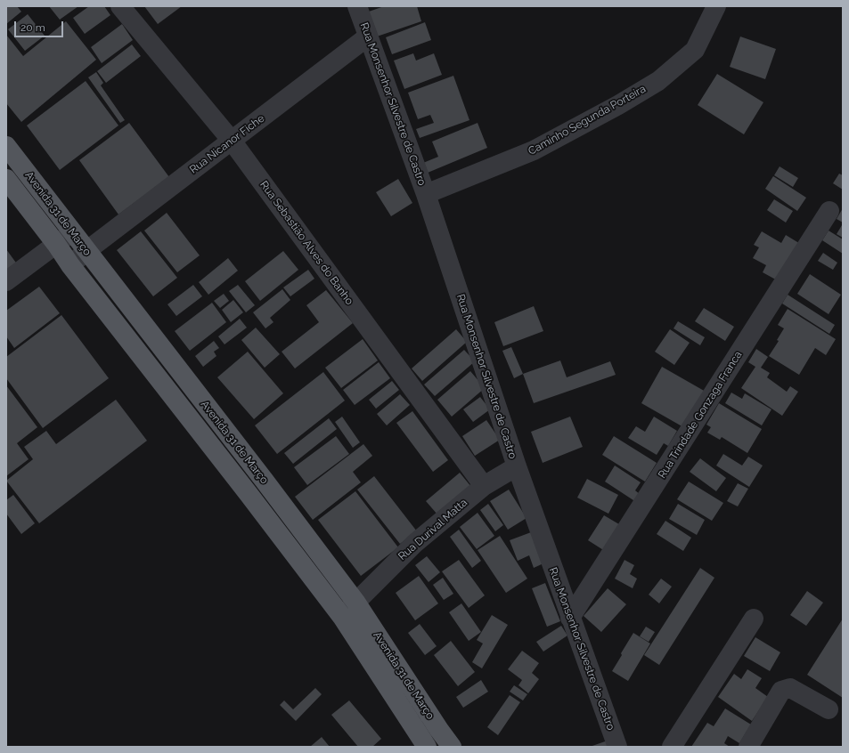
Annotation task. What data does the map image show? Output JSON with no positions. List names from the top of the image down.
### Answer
{
  "streets": {
    "main road": ["Avenida 31 de Março"],
    "street": [
      "Rua Monsenhor Silvestre de Castro",
      "Caminho Segunda Porteira",
      "Rua Nicanor Fiche",
      "Rua Sebastião Alves do Banho",
      "Rua Trindade Gonzaga Franca",
      "Rua Durival Matta"
    ]
  },
  "crossings": [
    ["Rua Monsenhor Silvestre de Castro", "Caminho Segunda Porteira"],
    ["Rua Monsenhor Silvestre de Castro", "Rua Nicanor Fiche"],
    ["Rua Monsenhor Silvestre de Castro", "Rua Trindade Gonzaga Franca"],
    ["Rua Monsenhor Silvestre de Castro", "Rua Durival Matta"],
    ["Rua Nicanor Fiche", "Avenida 31 de Março"],
    ["Rua Nicanor Fiche", "Rua Sebastião Alves do Banho"],
    ["Avenida 31 de Março", "Rua Durival Matta"],
    ["Rua Sebastião Alves do Banho", "Rua Durival Matta"]
  ],
  "scale_bar": "20 m"
}
